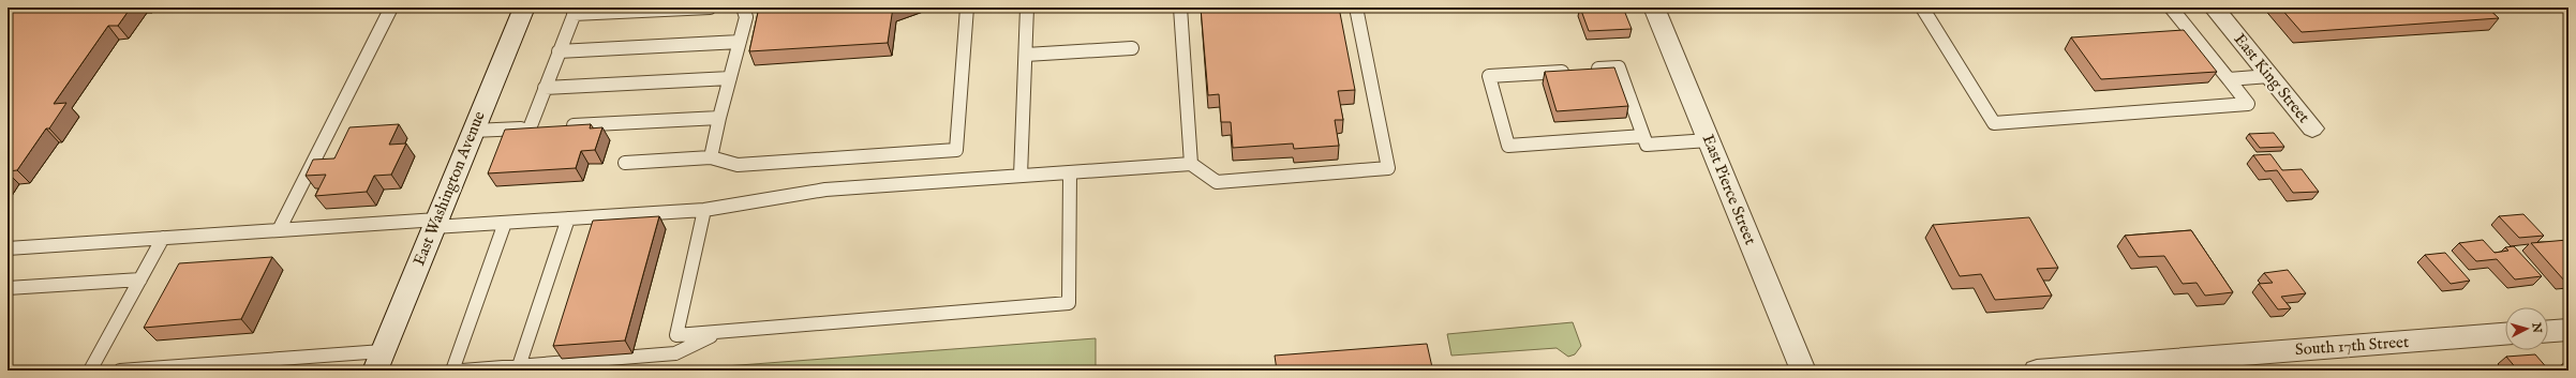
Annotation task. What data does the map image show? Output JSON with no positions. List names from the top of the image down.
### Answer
{
  "streets": {
    "street": [
      "East King Street",
      "East Washington Avenue",
      "East Pierce Street",
      "South 17th Street"
    ]
  },
  "north": "right"
}
